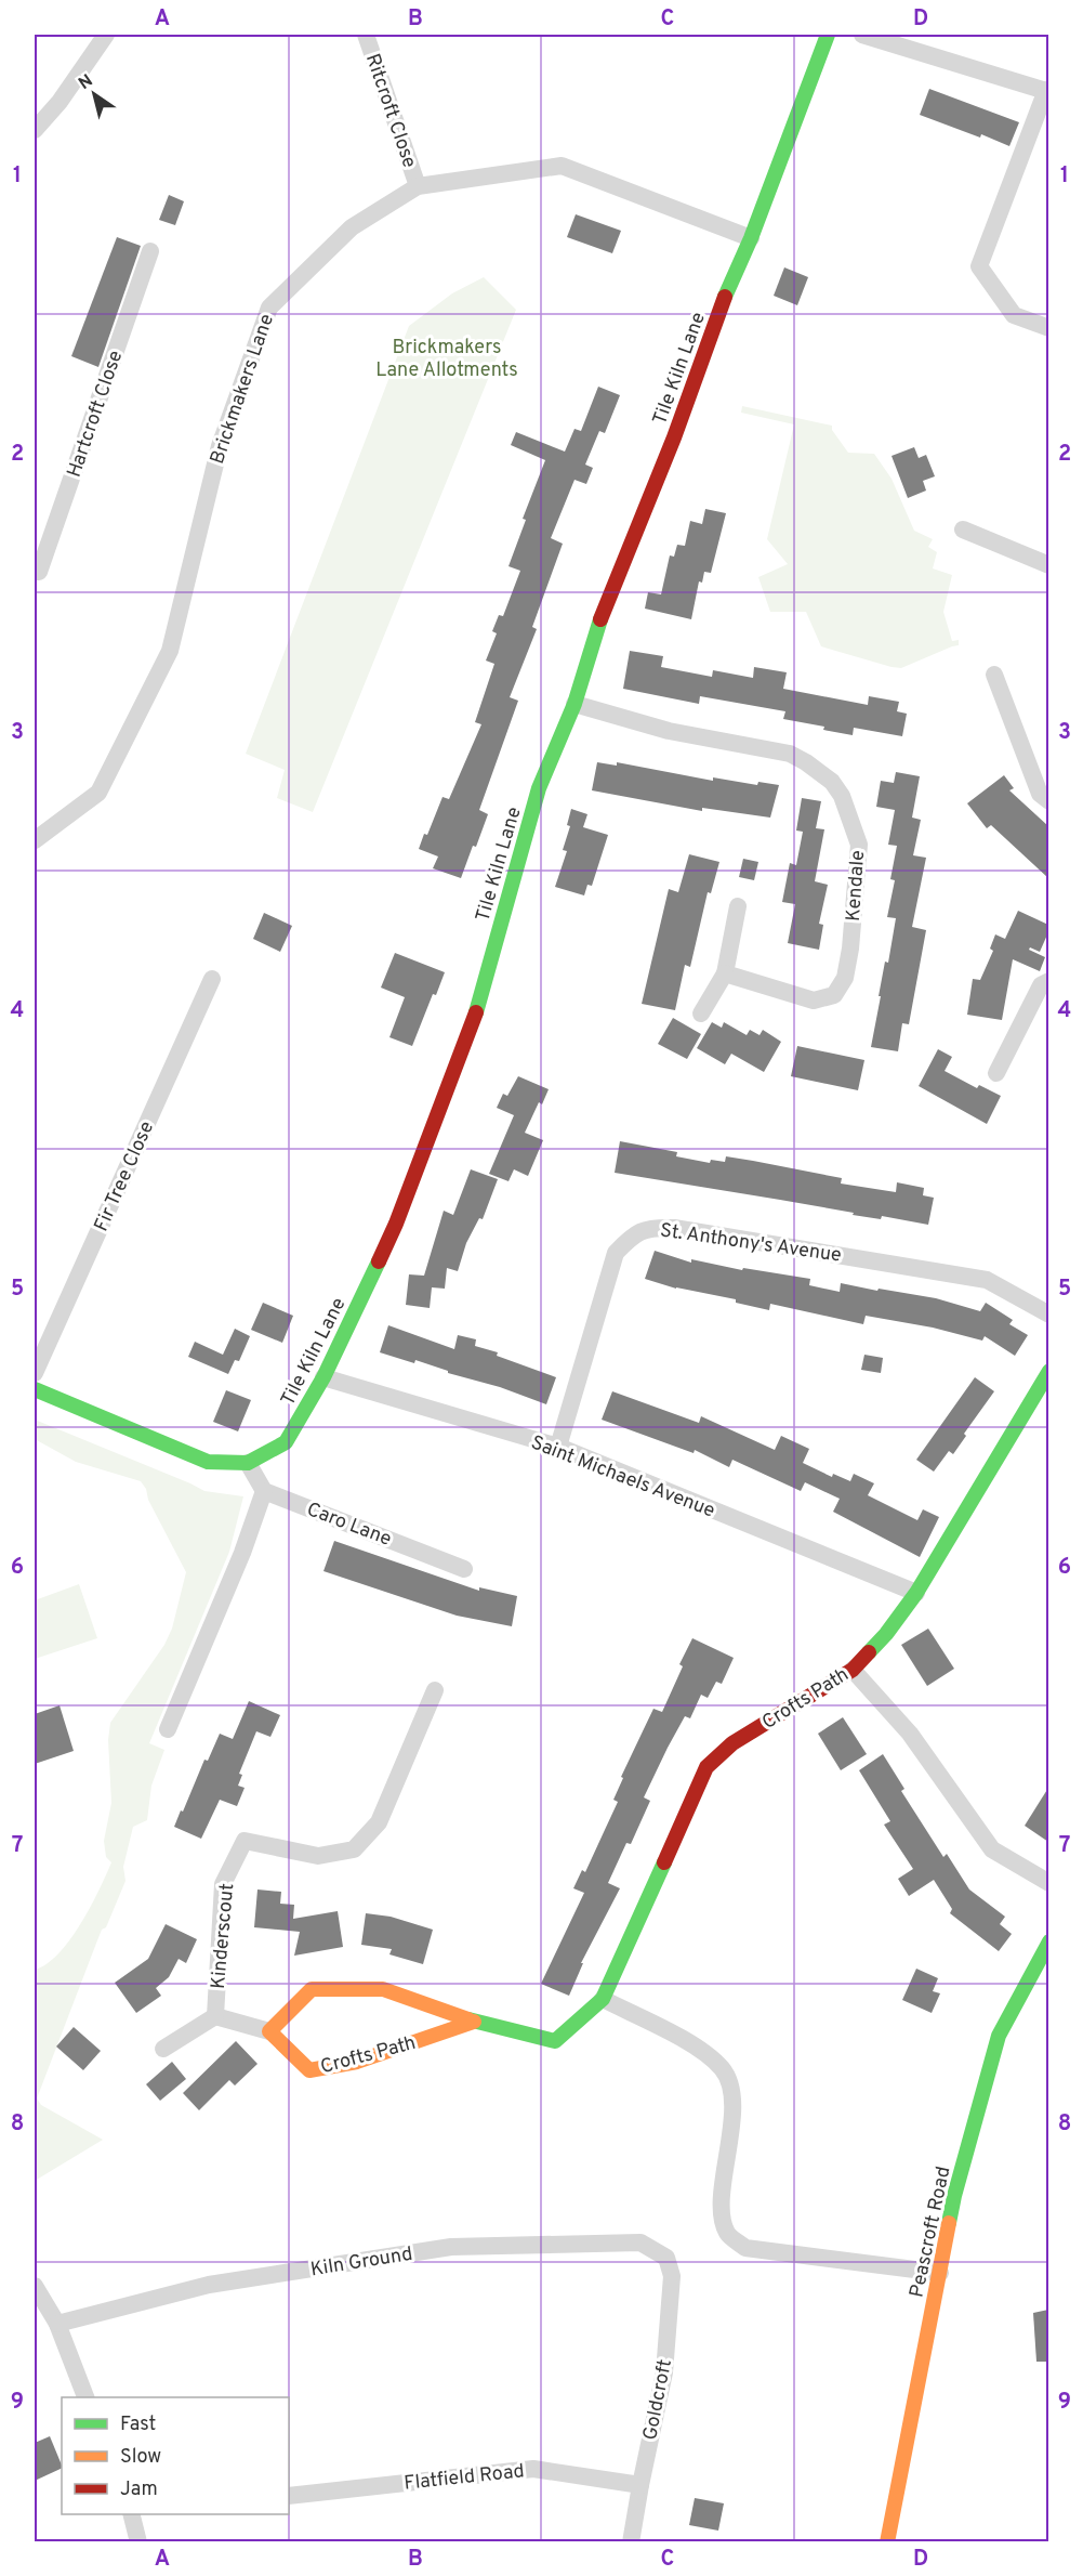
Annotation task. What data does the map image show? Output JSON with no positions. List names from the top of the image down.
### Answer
{
  "streets": {
    "street": [
      "Ritcroft Close",
      "Tile Kiln Lane",
      "Brickmakers Lane",
      "Hartcroft Close",
      "Kendale",
      "Fir Tree Close",
      "St. Anthony's Avenue",
      "Saint Michaels Avenue",
      "Caro Lane",
      "Crofts Path",
      "Kinderscout",
      "Peascroft Road",
      "Kiln Ground",
      "Goldcroft",
      "Flatfield Road"
    ]
  },
  "crossings": [
    ["Ritcroft Close", "Brickmakers Lane"],
    ["Tile Kiln Lane", "Brickmakers Lane"],
    ["Tile Kiln Lane", "Kendale"],
    ["Tile Kiln Lane", "Saint Michaels Avenue"],
    ["St. Anthony's Avenue", "Saint Michaels Avenue"],
    ["Saint Michaels Avenue", "Crofts Path"],
    ["Crofts Path", "Kinderscout"],
    ["Kiln Ground", "Goldcroft"],
    ["Goldcroft", "Flatfield Road"]
  ],
  "parks": ["Brickmakers Lane Allotments"],
  "legend": ["Fast", "Slow", "Jam"],
  "north": "top left",
  "grid": {
    "columns": [
      "A",
      "B",
      "C",
      "D"
    ],
    "rows": [
      "1",
      "2",
      "3",
      "4",
      "5",
      "6",
      "7",
      "8",
      "9"
    ]
  }
}
